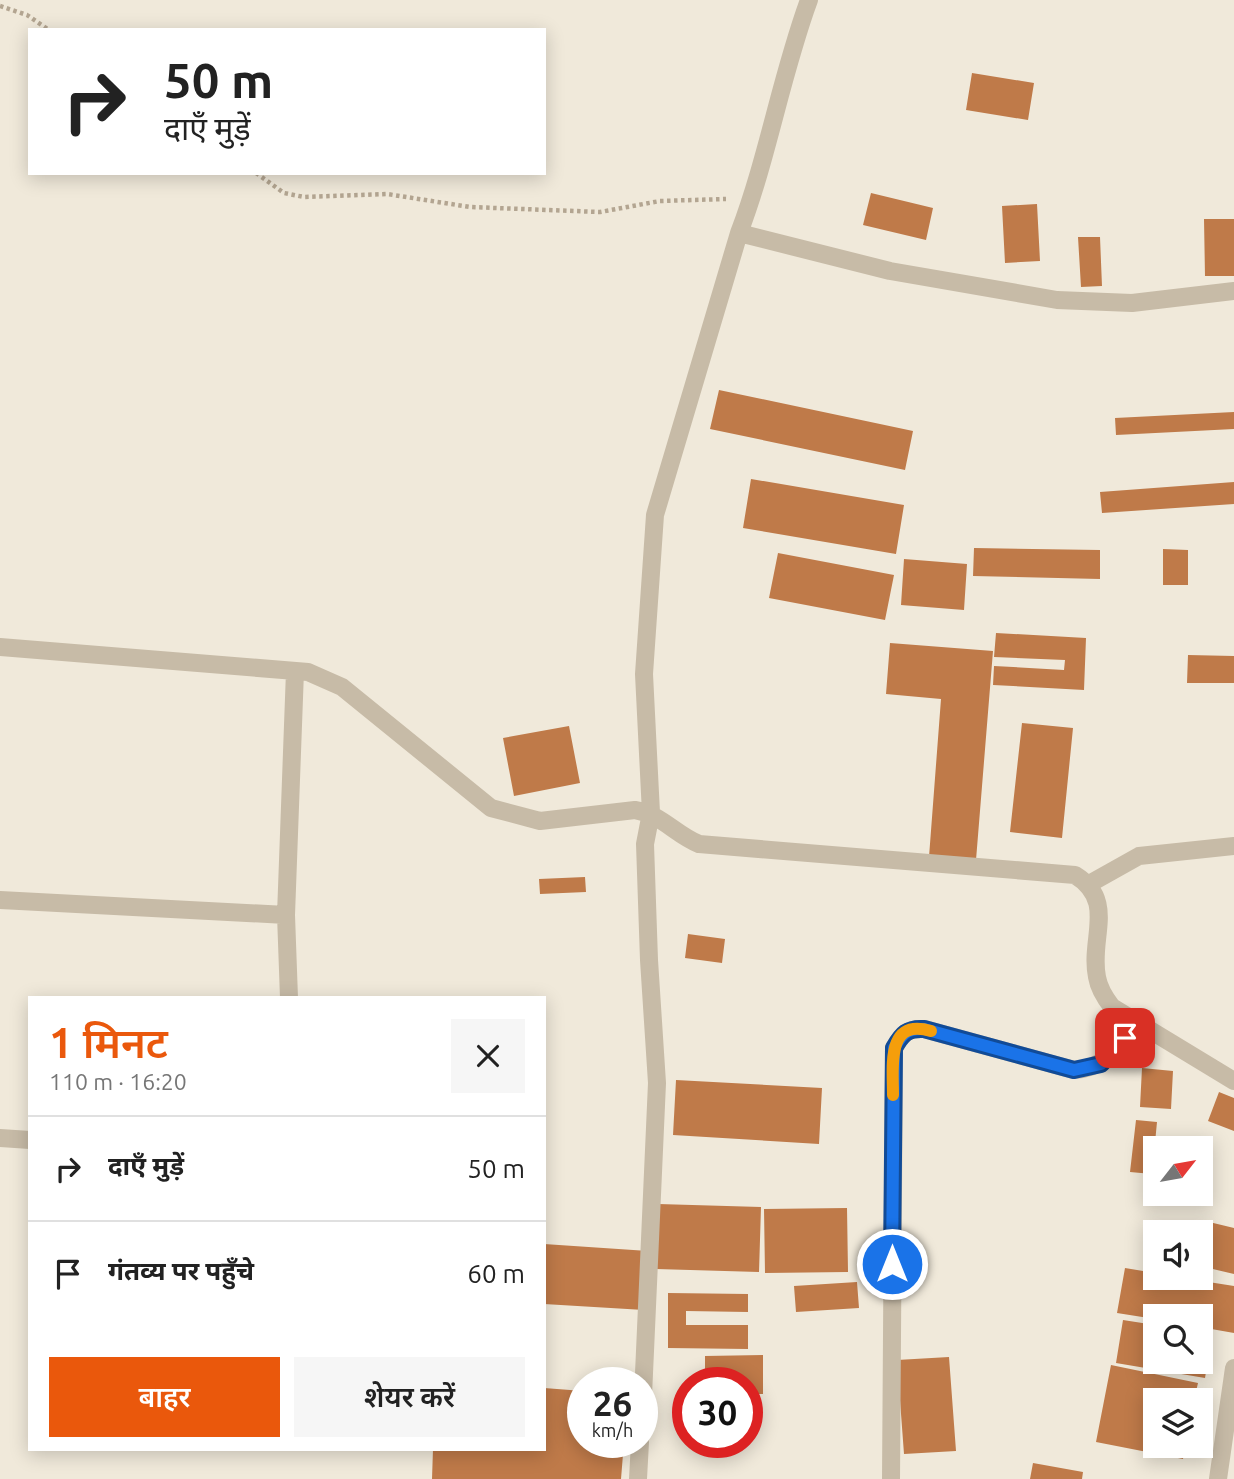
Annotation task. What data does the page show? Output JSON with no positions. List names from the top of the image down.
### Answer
{
  "north": "top right",
  "page": {
    "turn": ["50 m", "दाएँ मुड़ें"],
    "heading": ["1 मिनट", "110 m · 16:20"],
    "list": [
      {
        "name": "दाएँ मुड़ें",
        "value": "50 m"
      },
      {
        "name": "गंतव्य पर पहुँचे",
        "value": "60 m"
      }
    ],
    "buttons": ["बाहर", "शेयर करें"],
    "speed": "26 km/h",
    "limit": "30"
  }
}
